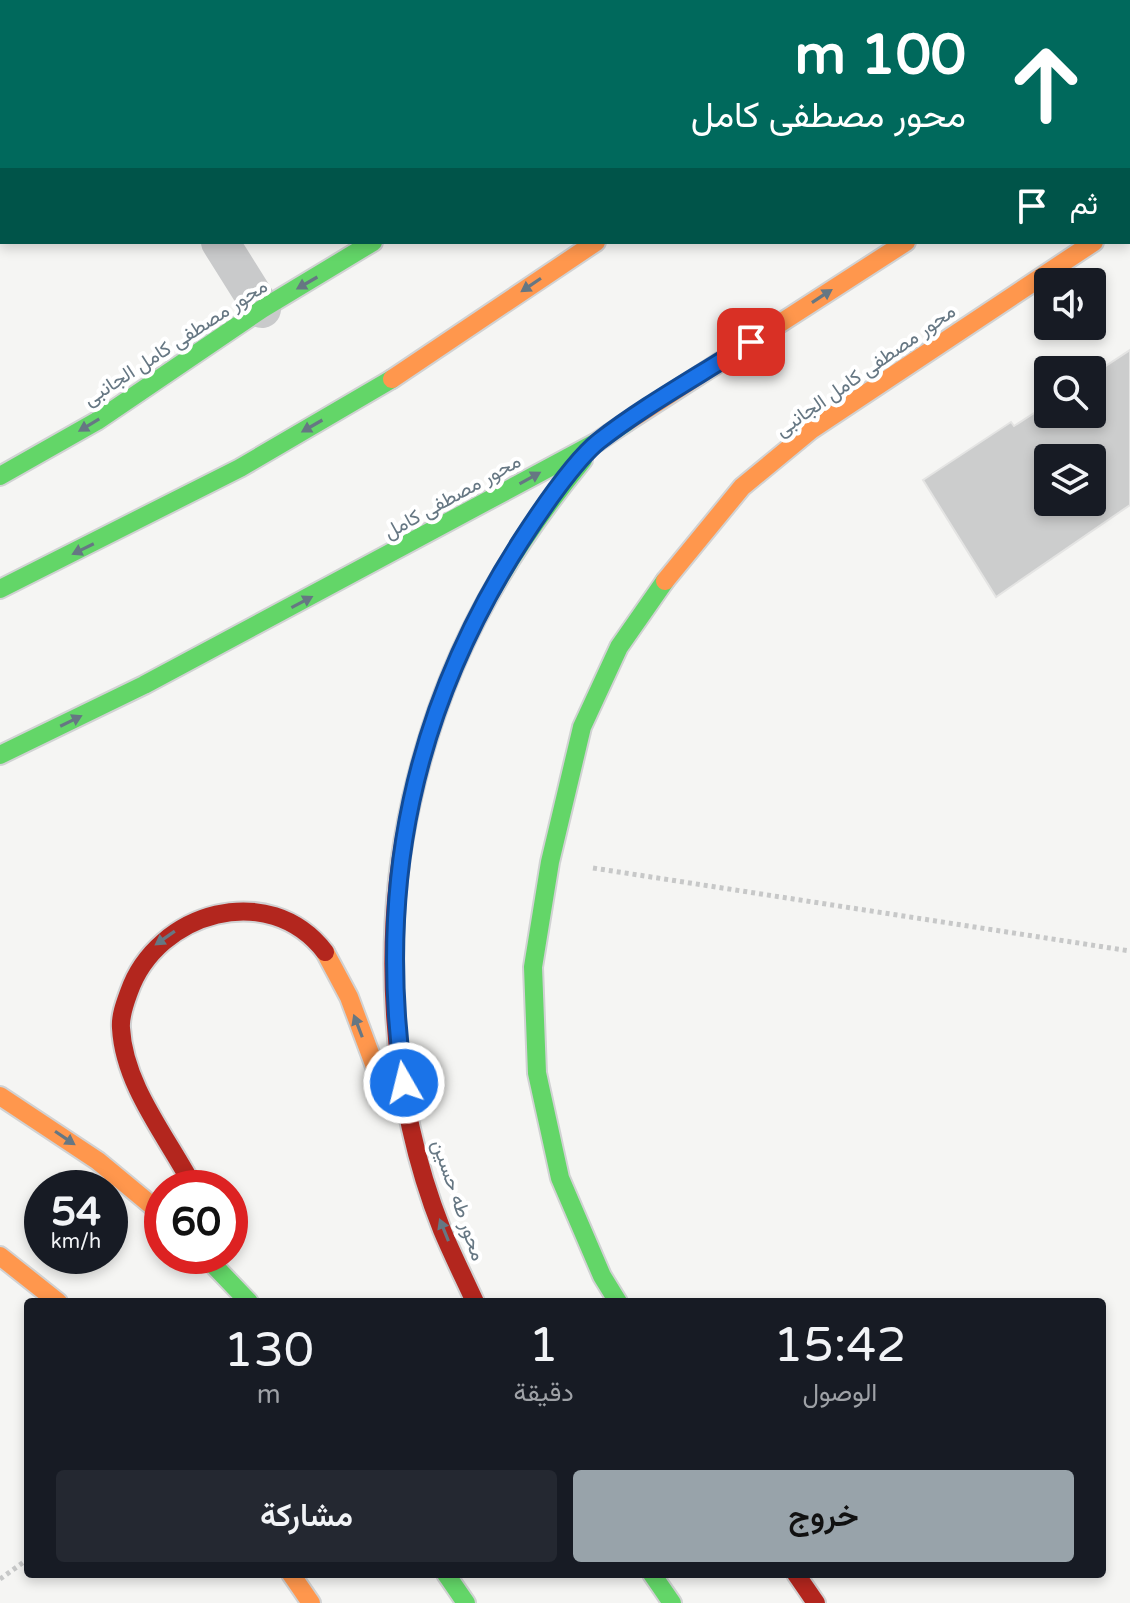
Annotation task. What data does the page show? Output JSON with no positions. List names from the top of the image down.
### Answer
{
  "streets": {
    "main road": ["محور مصطفى كامل الجانبى", "محور مصطفى كامل", "محور طه حسين"]
  },
  "crossings": [
    ["محور مصطفى كامل", "محور طه حسين"]
  ],
  "page": {
    "turn": ["100 m", "محور مصطفى كامل"],
    "then": "ثم",
    "speed": "54 km/h",
    "limit": "60",
    "eta": [
      "15:42",
      "الوصول",
      "1",
      "دقيقة",
      "130",
      "m"
    ],
    "buttons": ["خروج", "مشاركة"]
  }
}
